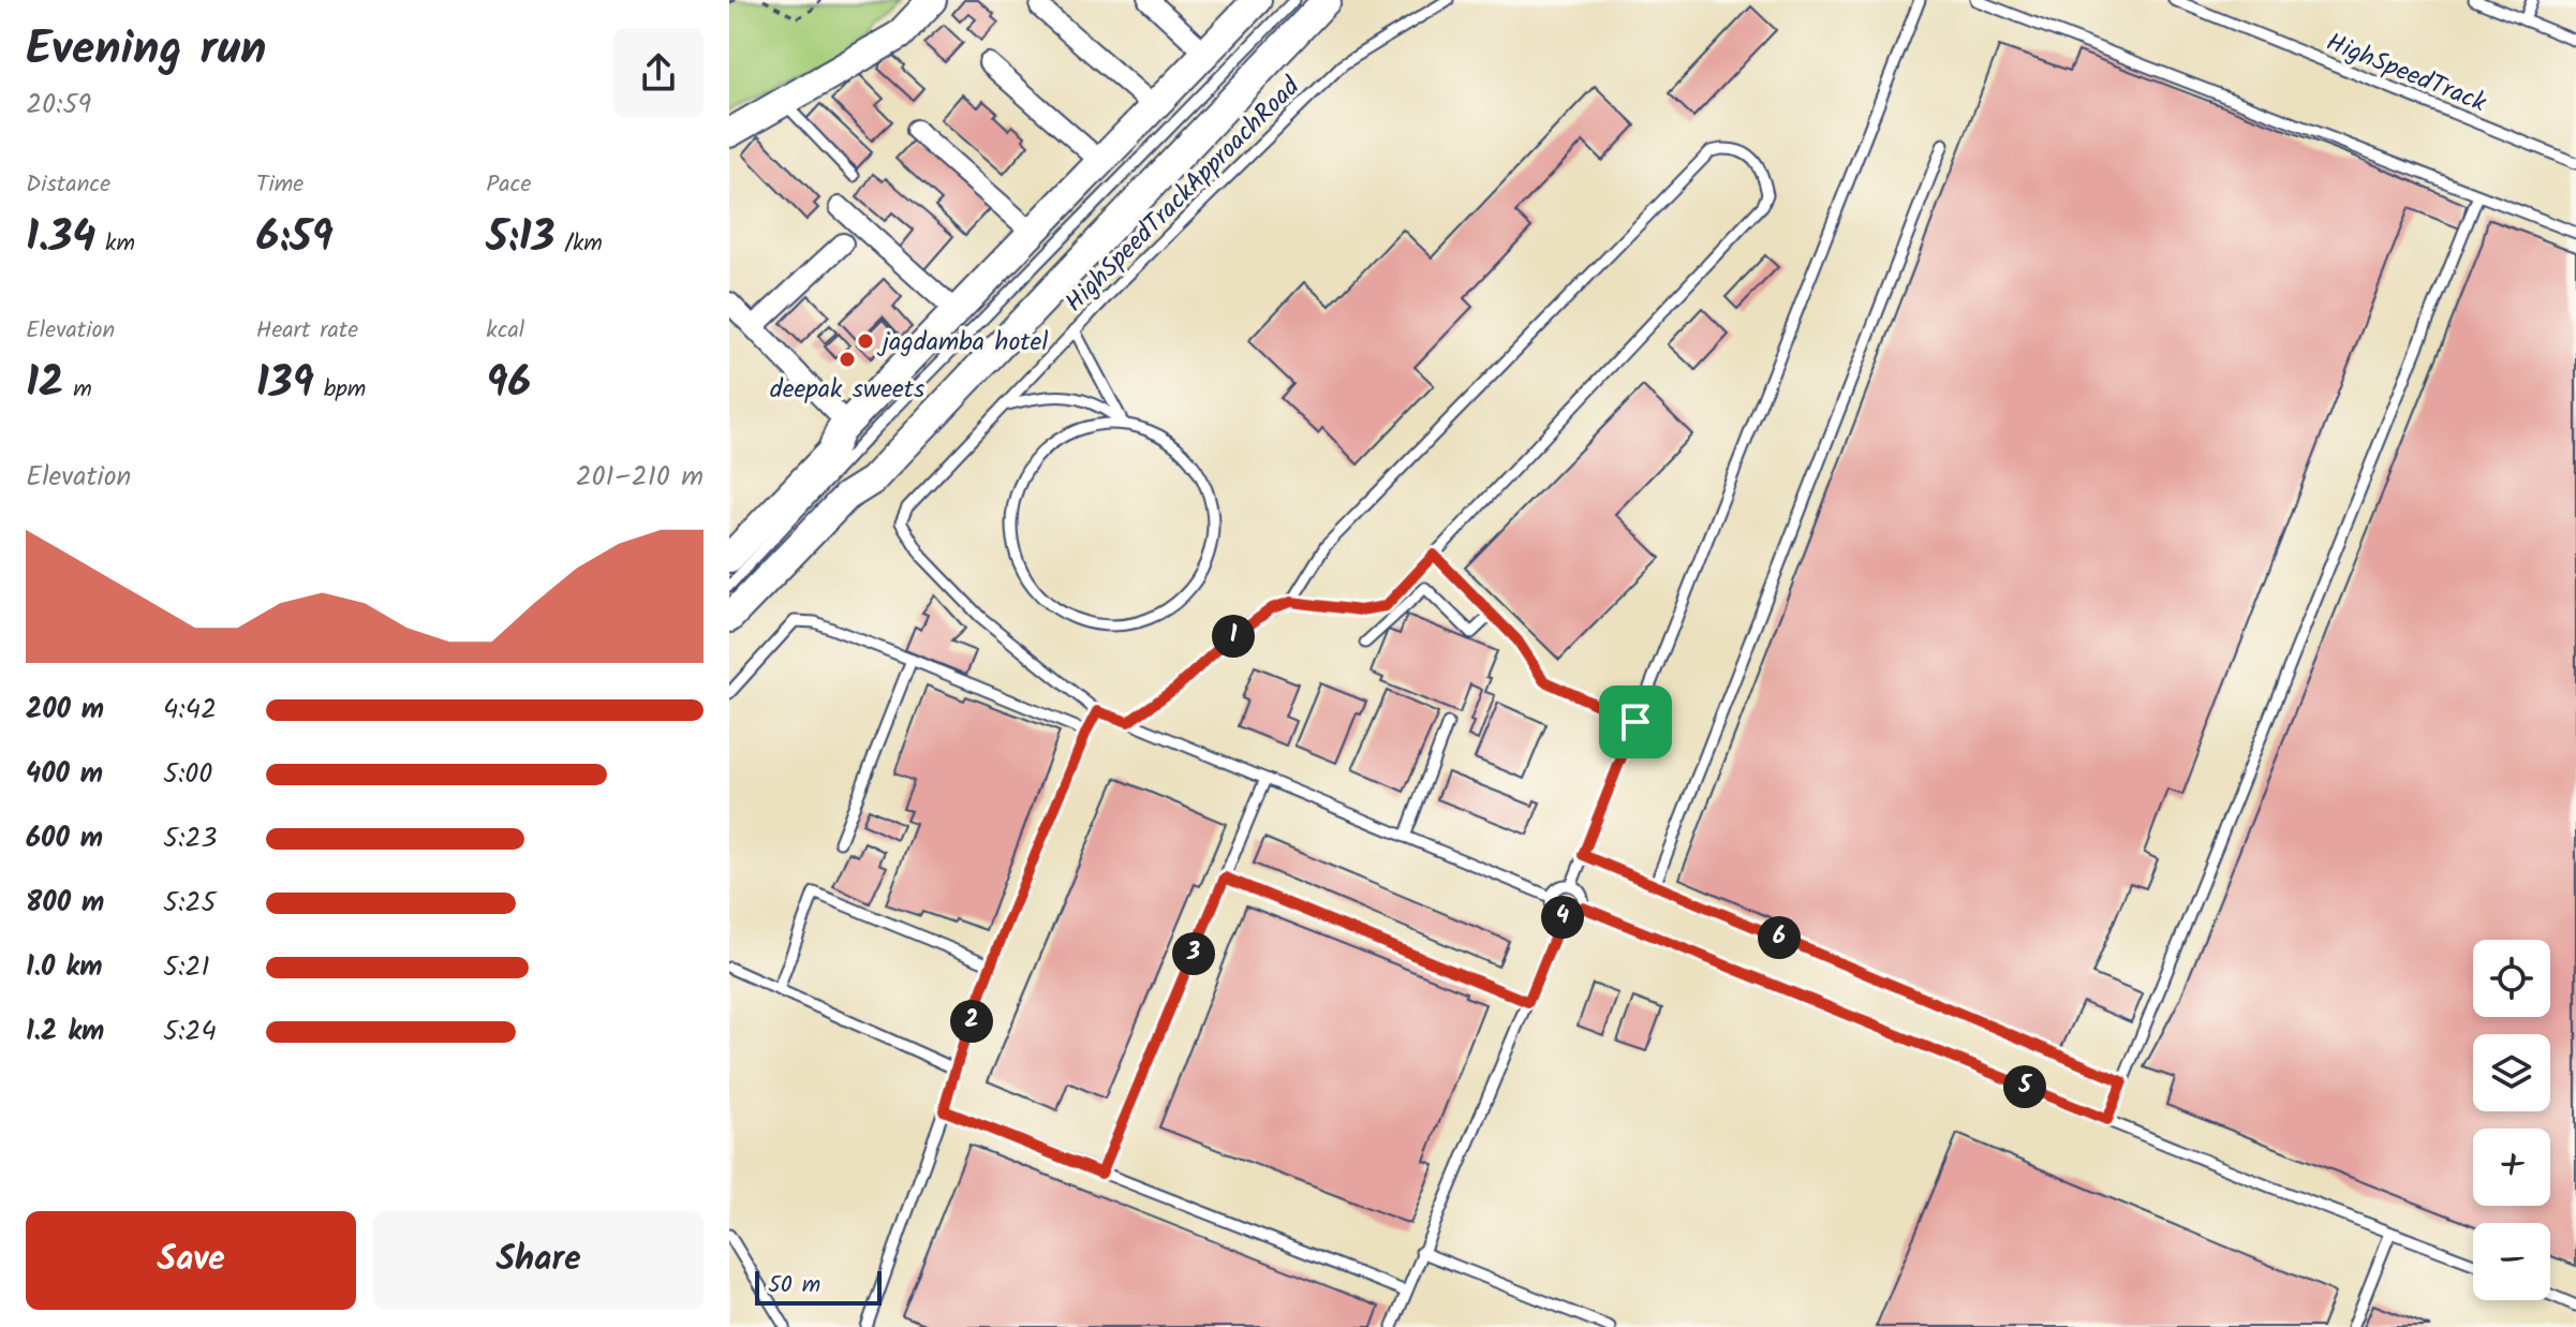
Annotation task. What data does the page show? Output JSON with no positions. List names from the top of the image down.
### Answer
{
  "streets": {
    "lane": ["HighSpeedTrack", "HighSpeedTrackApproachRoad"]
  },
  "places": ["jagdamba hotel", "deepak sweets"],
  "scale_bar": "50 m",
  "page": {
    "heading": ["Evening run", "20:59"],
    "stats": [
      ["Distance", "1.34 km"],
      ["Time", "6:59"],
      ["Pace", "5:13 /km"],
      ["Elevation", "12 m"],
      ["Heart rate", "139 bpm"],
      ["kcal", "96"]
    ],
    "chart": ["Elevation", "201–210 m"],
    "pins": [
      "1",
      "4",
      "6",
      "3",
      "2",
      "5"
    ],
    "list": [
      {
        "name": "200 m",
        "note": "4:42"
      },
      {
        "name": "400 m",
        "note": "5:00"
      },
      {
        "name": "600 m",
        "note": "5:23"
      },
      {
        "name": "800 m",
        "note": "5:25"
      },
      {
        "name": "1.0 km",
        "note": "5:21"
      },
      {
        "name": "1.2 km",
        "note": "5:24"
      }
    ],
    "map_buttons": ["+", "−"],
    "buttons": ["Save", "Share"],
    "scale": "50 m"
  }
}
